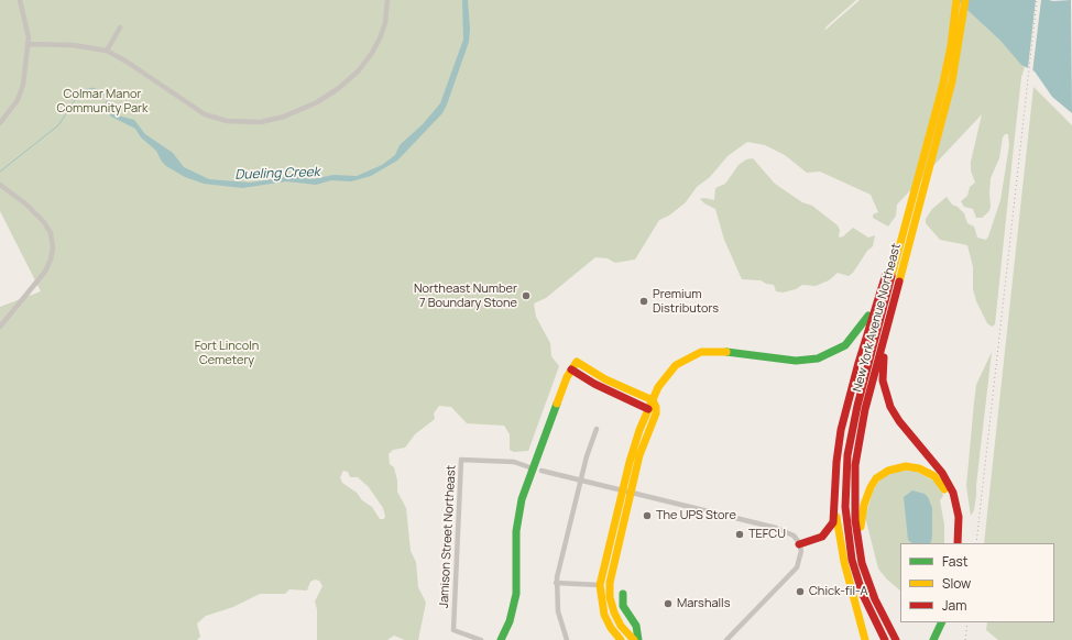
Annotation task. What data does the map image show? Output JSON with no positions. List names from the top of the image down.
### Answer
{
  "streets": {
    "main road": ["New York Avenue Northeast"],
    "street": ["Jamison Street Northeast"]
  },
  "water": ["Dueling Creek"],
  "parks": ["Colmar Manor Community Park", "Fort Lincoln Cemetery"],
  "places": [
    "Northeast Number 7 Boundary Stone",
    "Premium Distributors",
    "The UPS Store",
    "TEFCU",
    "Chick-fil-A",
    "Marshalls"
  ],
  "legend": ["Fast", "Slow", "Jam"]
}
